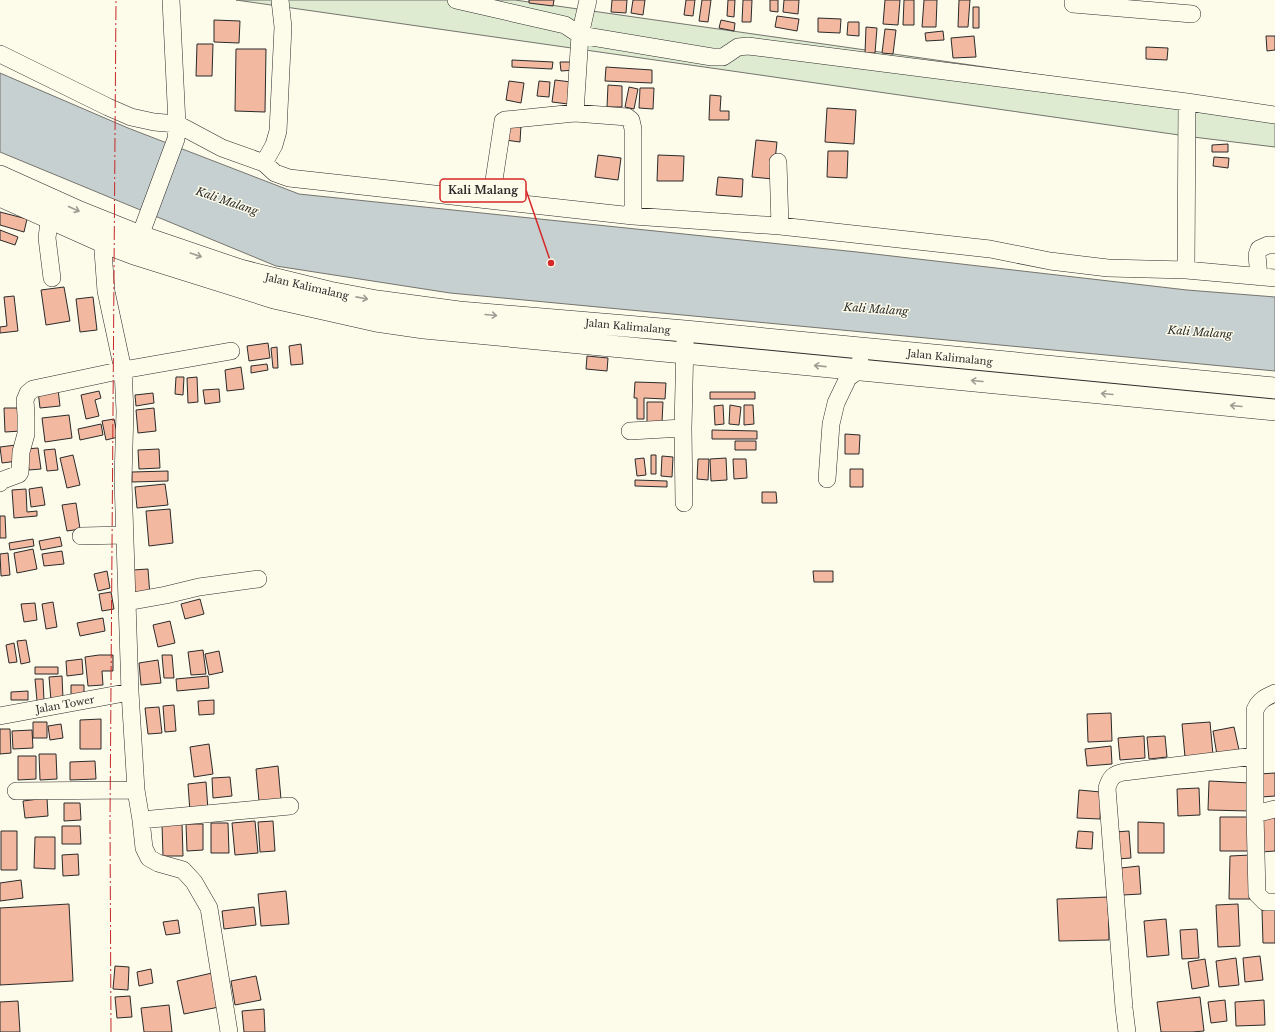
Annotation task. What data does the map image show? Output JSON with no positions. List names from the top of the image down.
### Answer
{
  "streets": {
    "main road": ["Jalan Kalimalang"],
    "street": ["Jalan Tower"]
  },
  "water": ["Kali Malang"],
  "places": ["Kali Malang"]
}
